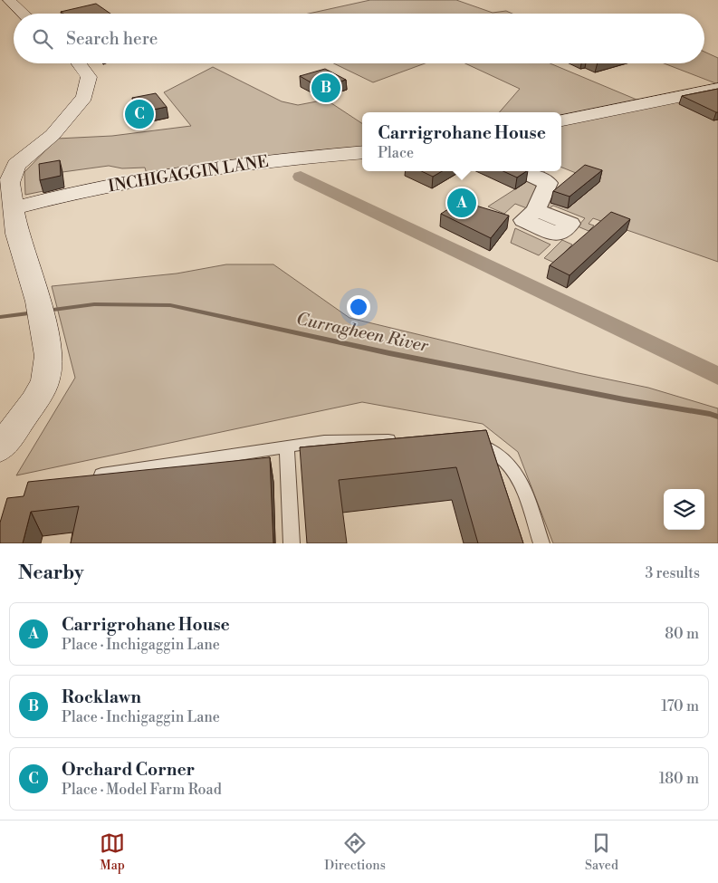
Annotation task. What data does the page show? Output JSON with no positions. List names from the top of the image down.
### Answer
{
  "streets": {
    "main road": ["INCHIGAGGIN LANE"]
  },
  "water": ["Curragheen River"],
  "page": {
    "search": "Search here",
    "pins": ["B", "C", "A"],
    "popup": ["Carrigrohane House", "Place"],
    "heading": ["Nearby", "3 results"],
    "list": [
      {
        "mark": "A",
        "name": "Carrigrohane House",
        "note": "Place · Inchigaggin Lane",
        "value": "80 m"
      },
      {
        "mark": "B",
        "name": "Rocklawn",
        "note": "Place · Inchigaggin Lane",
        "value": "170 m"
      },
      {
        "mark": "C",
        "name": "Orchard Corner",
        "note": "Place · Model Farm Road",
        "value": "180 m"
      }
    ],
    "nav": ["Map", "Directions", "Saved"]
  }
}
